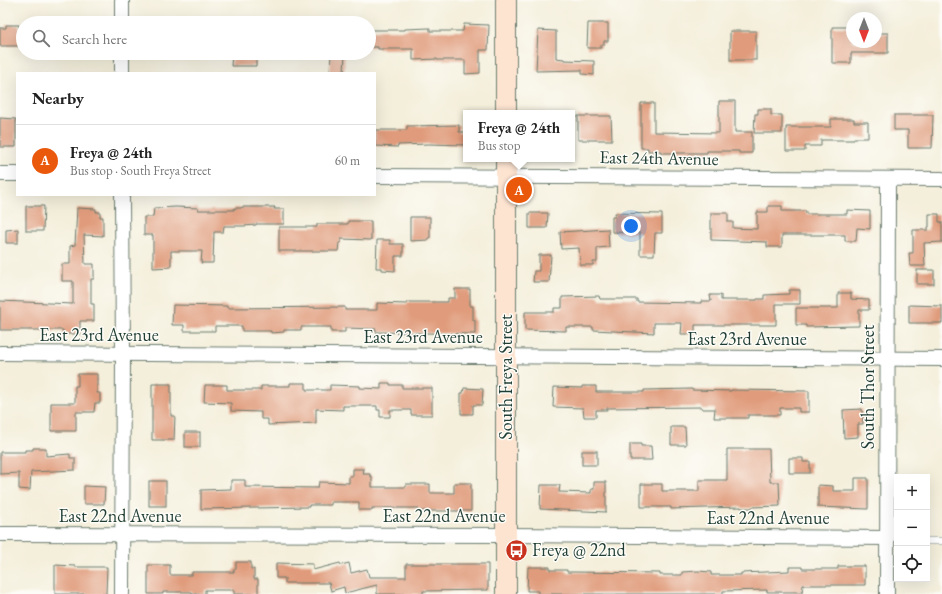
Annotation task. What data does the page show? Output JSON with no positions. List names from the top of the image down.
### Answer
{
  "streets": {
    "main road": ["South Freya Street"],
    "street": [
      "East 24th Avenue",
      "East 23rd Avenue",
      "South Thor Street",
      "East 22nd Avenue"
    ]
  },
  "crossings": [
    ["East 24th Avenue", "South Freya Street"],
    ["East 24th Avenue", "South Thor Street"],
    ["East 23rd Avenue", "South Freya Street"],
    ["East 23rd Avenue", "South Thor Street"],
    ["South Freya Street", "East 22nd Avenue"],
    ["South Thor Street", "East 22nd Avenue"]
  ],
  "places": {
    "bus stop": ["Freya @ 22nd"]
  },
  "north": "bottom",
  "page": {
    "search": "Search here",
    "heading": "Nearby",
    "popup": ["Freya @ 24th", "Bus stop"],
    "list": [
      {
        "mark": "A",
        "name": "Freya @ 24th",
        "note": "Bus stop · South Freya Street",
        "value": "60 m"
      }
    ],
    "pins": "A",
    "map_buttons": ["+", "−"]
  }
}
